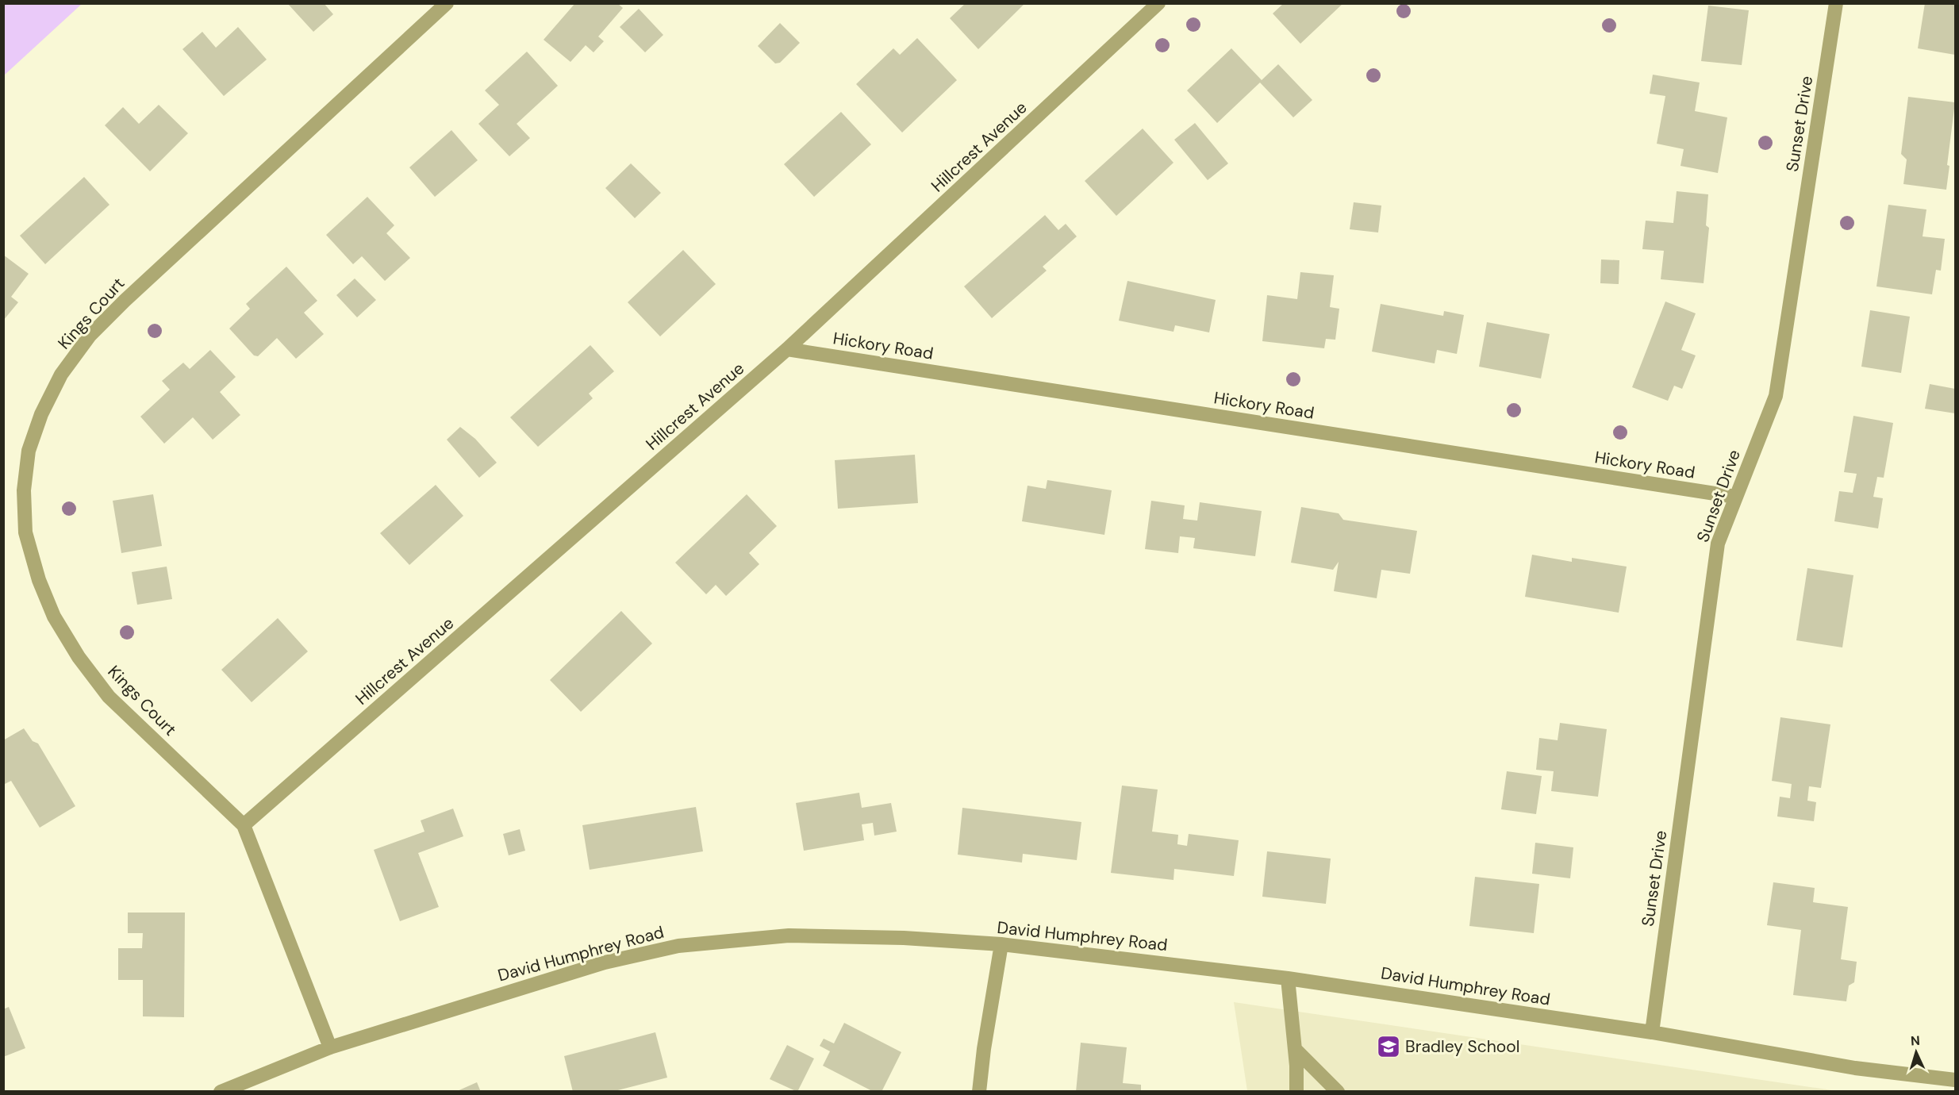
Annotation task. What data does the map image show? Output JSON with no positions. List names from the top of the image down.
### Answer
{
  "streets": {
    "street": [
      "Sunset Drive",
      "Hillcrest Avenue",
      "Kings Court",
      "Hickory Road",
      "David Humphrey Road"
    ]
  },
  "crossings": [
    ["Sunset Drive", "Hickory Road"],
    ["Sunset Drive", "David Humphrey Road"],
    ["Hillcrest Avenue", "Kings Court"],
    ["Hillcrest Avenue", "Hickory Road"],
    ["Kings Court", "David Humphrey Road"]
  ],
  "places": {
    "school or university": ["Bradley School"]
  },
  "north": "top"
}
